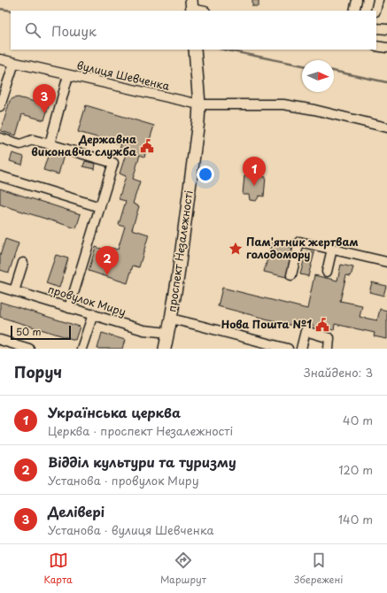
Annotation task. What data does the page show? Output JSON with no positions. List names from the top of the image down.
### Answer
{
  "streets": {
    "main road": ["проспект Незалежності"],
    "street": ["вулиця Шевченка", "провулок Миру"]
  },
  "crossings": [
    ["вулиця Шевченка", "проспект Незалежності"],
    ["проспект Незалежності", "провулок Миру"]
  ],
  "places": {
    "public building": ["Державна виконавча служба", "Нова Пошта №1"],
    "place": ["Пам'ятник жертвам голодомору"]
  },
  "scale_bar": "50 m",
  "north": "right",
  "page": {
    "search": "Пошук",
    "pins": ["3", "1", "2"],
    "scale": "50 m",
    "heading": ["Поруч", "Знайдено: 3"],
    "list": [
      {
        "mark": "1",
        "name": "Українська церква",
        "note": "Церква · проспект Незалежності",
        "value": "40 m"
      },
      {
        "mark": "2",
        "name": "Відділ культури та туризму",
        "note": "Установа · провулок Миру",
        "value": "120 m"
      },
      {
        "mark": "3",
        "name": "Делівері",
        "note": "Установа · вулиця Шевченка",
        "value": "140 m"
      }
    ],
    "nav": ["Карта", "Маршрут", "Збережені"]
  }
}
